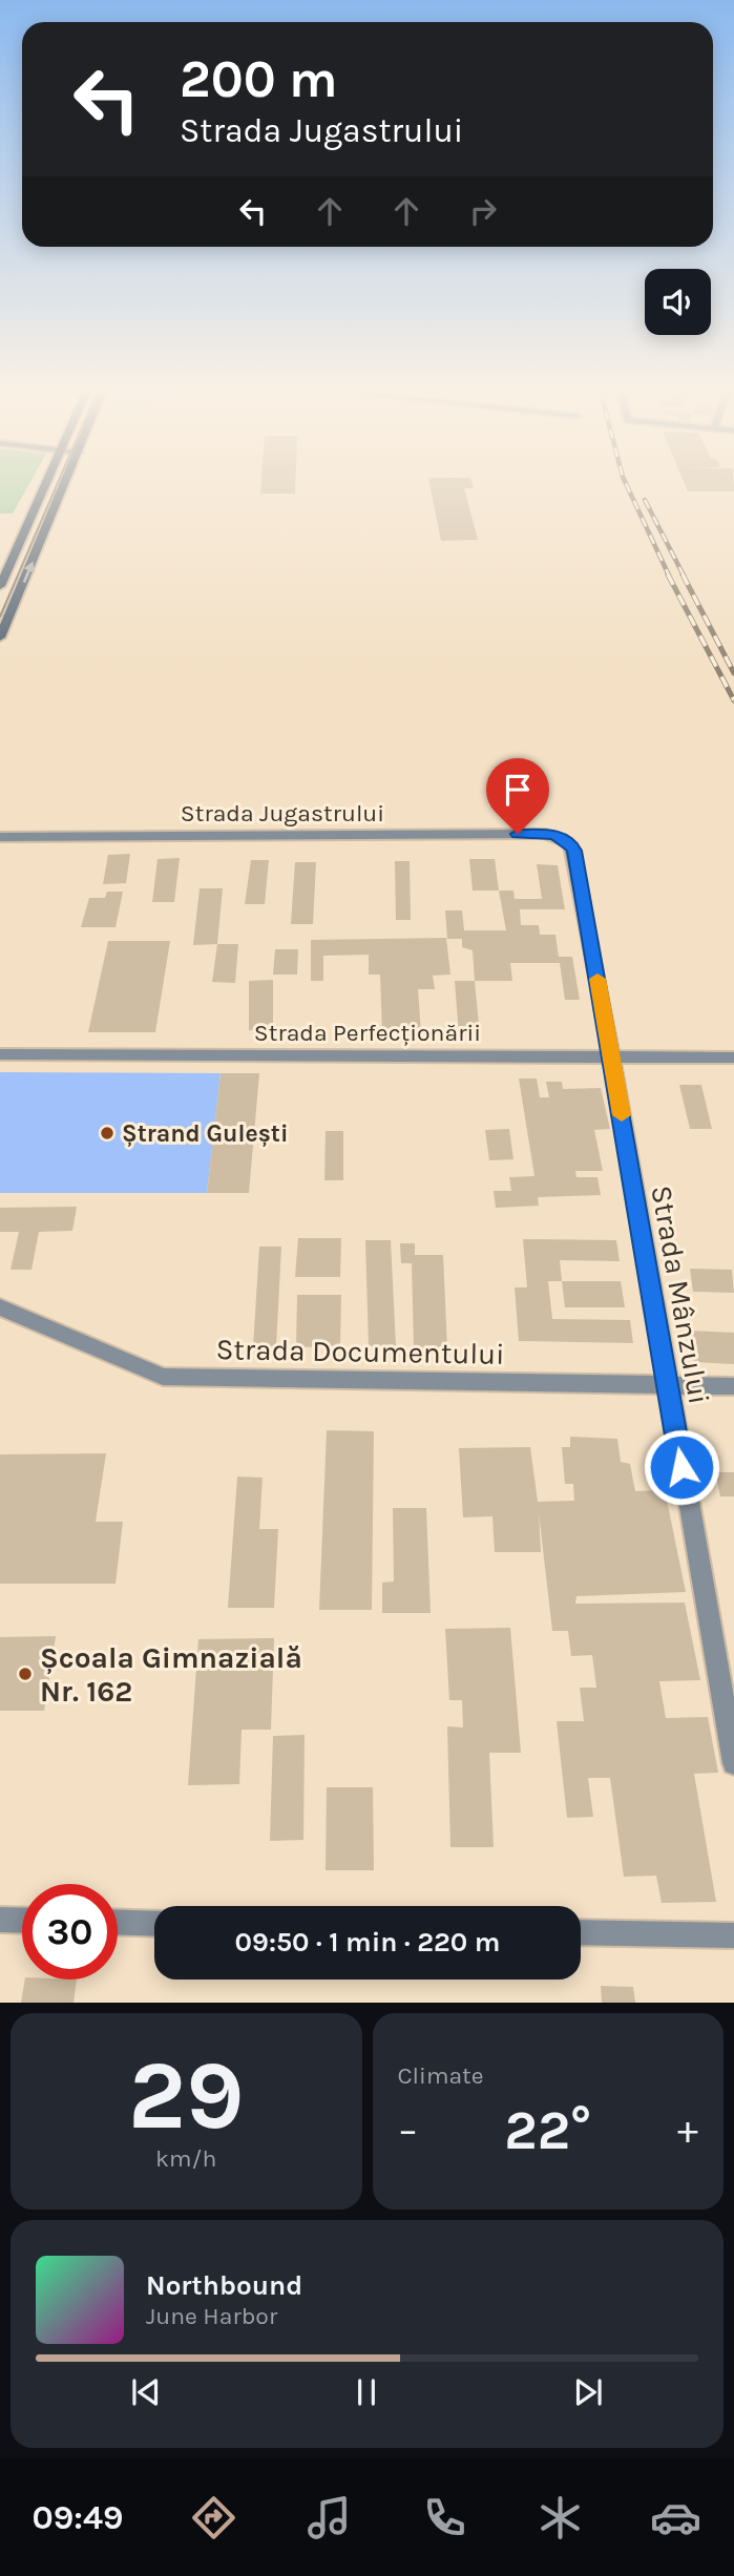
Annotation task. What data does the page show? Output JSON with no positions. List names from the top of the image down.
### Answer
{
  "streets": {
    "street": [
      "Strada Jugastrului",
      "Strada Perfecționării",
      "Strada Mânzului",
      "Strada Documentului"
    ]
  },
  "crossings": [
    ["Strada Jugastrului", "Strada Mânzului"],
    ["Strada Perfecționării", "Strada Mânzului"],
    ["Strada Mânzului", "Strada Documentului"]
  ],
  "places": ["Ștrand Gulești", "Școala Gimnazială Nr. 162"],
  "page": {
    "turn": ["200 m", "Strada Jugastrului"],
    "limit": "30",
    "trip": "09:50 · 1 min · 220 m",
    "tile": [
      ["29", "km/h"],
      "Climate"
    ],
    "heat": ["−", "22°", "+"],
    "song": ["Northbound", "June Harbor"],
    "tabs": "09:49"
  }
}
